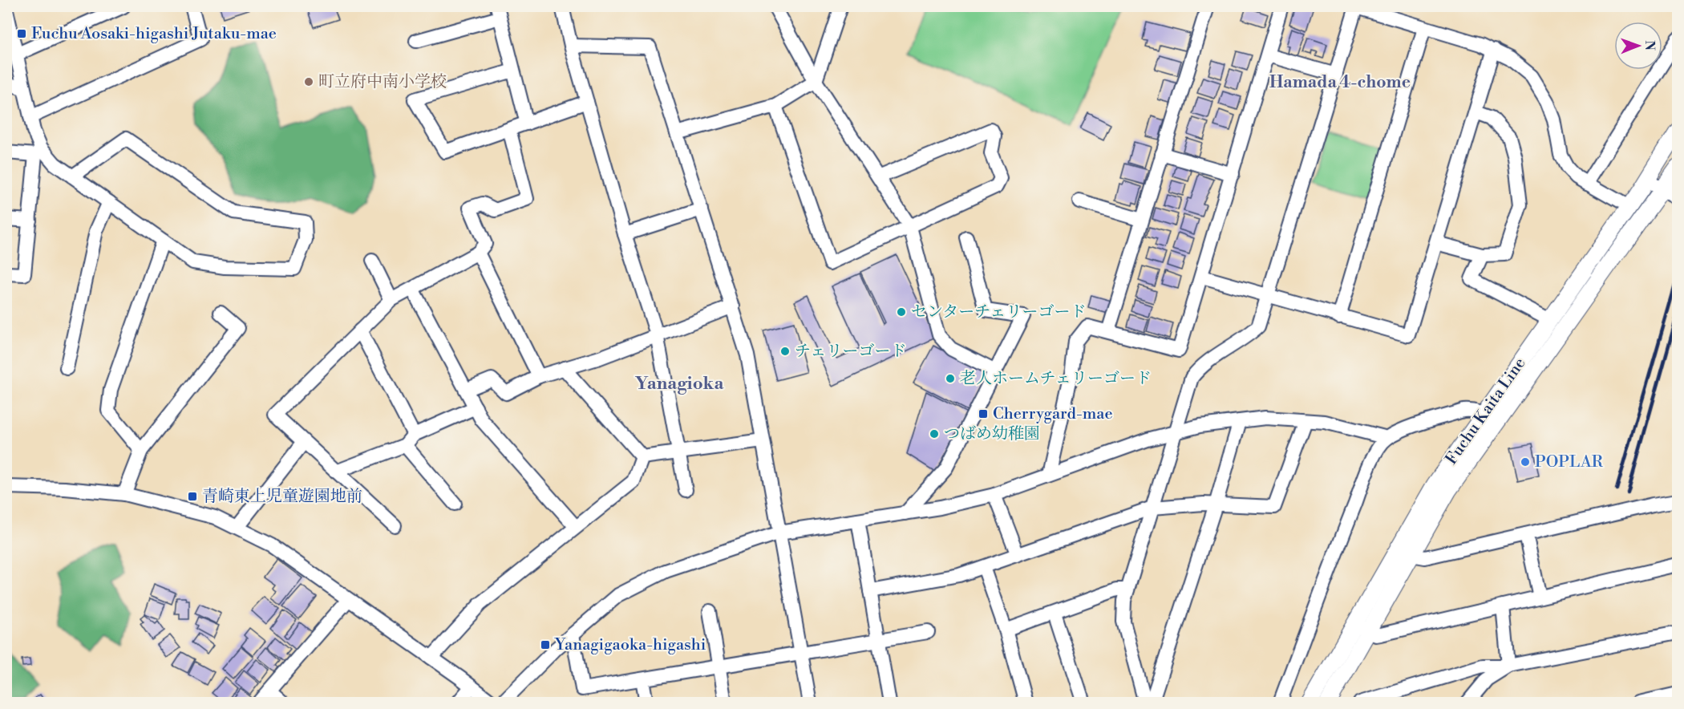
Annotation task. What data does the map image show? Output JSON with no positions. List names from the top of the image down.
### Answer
{
  "streets": {
    "main road": ["Fuchu Kaita Line"]
  },
  "districts": ["Hamada 4-chome", "Yanagioka"],
  "places": {
    "transit": [
      "Fuchu Aosaki-higashi Jutaku-mae",
      "Cherrygard-mae",
      "青崎東上児童遊園地前",
      "Yanagigaoka-higashi"
    ],
    "other": [
      "町立府中南小学校",
      "センターチェリーゴード",
      "チェリーゴード",
      "老人ホームチェリーゴード",
      "つばめ幼稚園",
      "POPLAR"
    ]
  },
  "north": "right"
}
